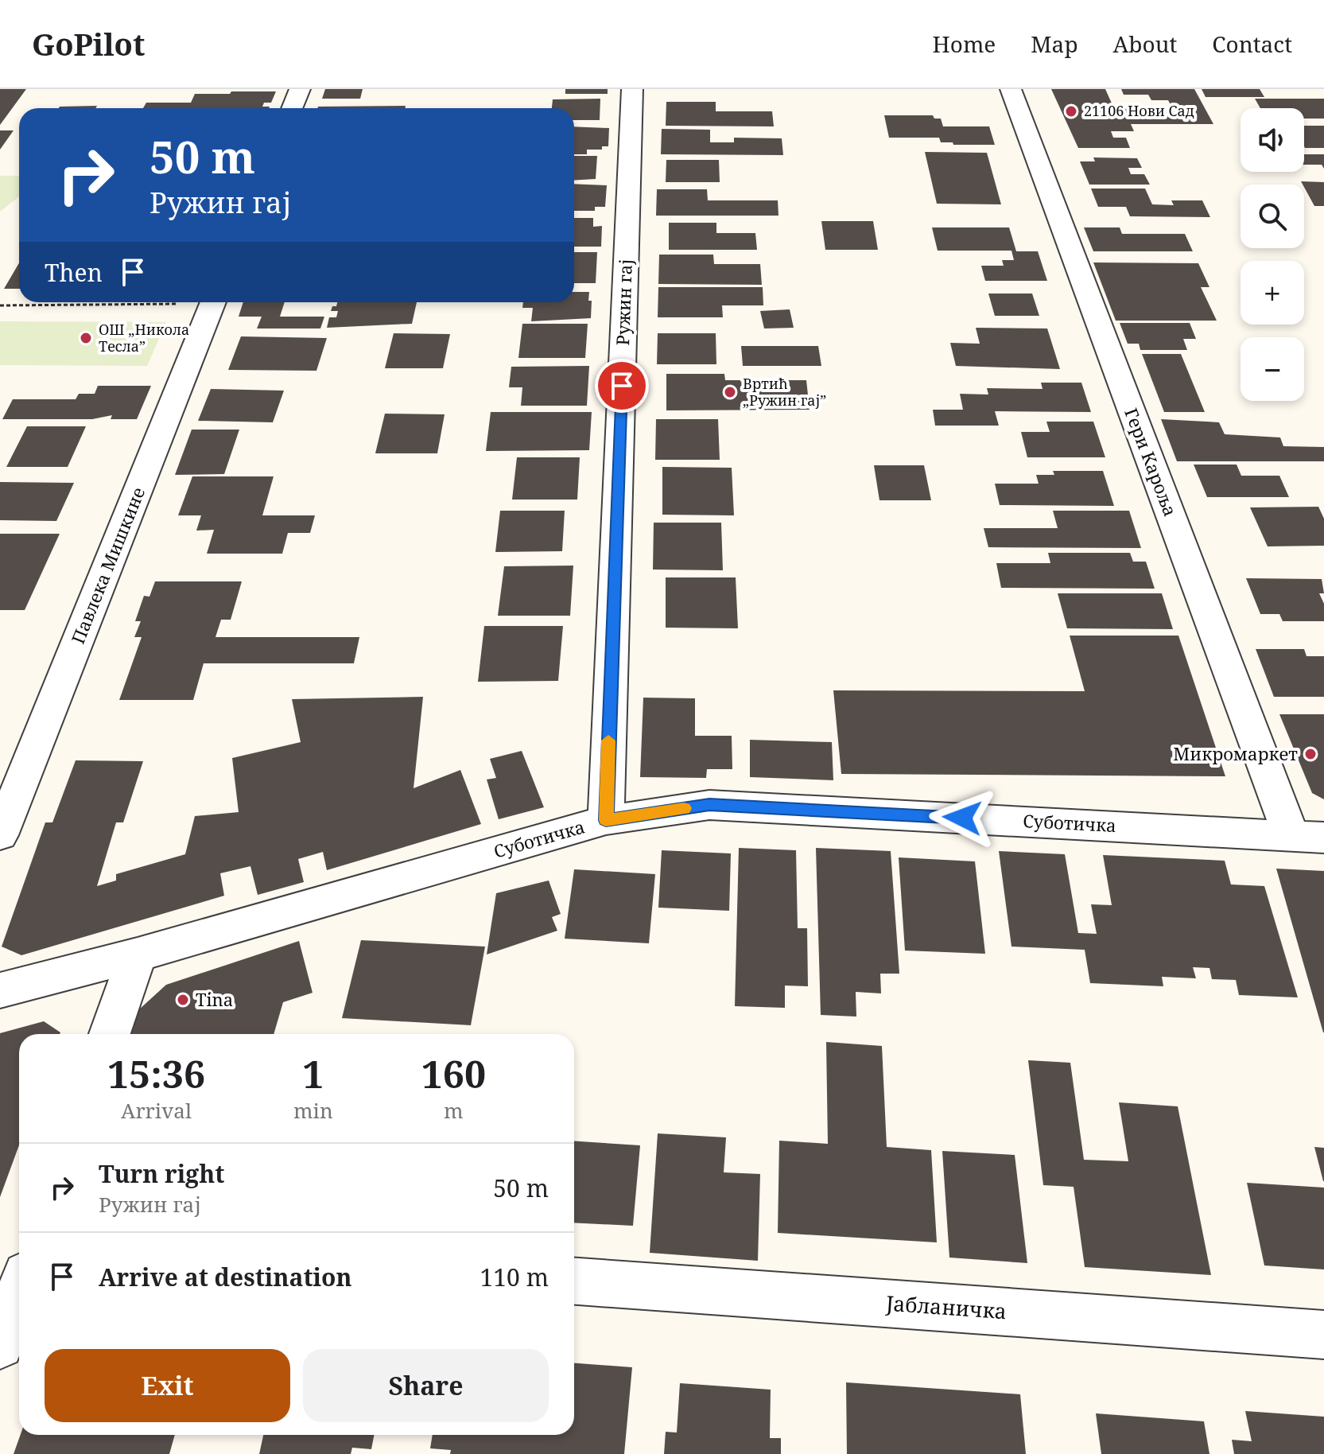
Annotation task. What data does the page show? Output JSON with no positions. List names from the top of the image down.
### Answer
{
  "streets": {
    "street": [
      "Ружин гај",
      "Гери Кароља",
      "Павлека Мишкине",
      "Суботичка",
      "Јабланичка"
    ]
  },
  "crossings": [
    ["Ружин гај", "Суботичка"],
    ["Гери Кароља", "Суботичка"]
  ],
  "places": [
    "21106 Нови Сад",
    "ОШ „Никола Тесла”",
    "Вртић „Ружин гај”",
    "Микромаркет",
    "Tina"
  ],
  "page": {
    "header": "GoPilot",
    "nav": [
      "Home",
      "Map",
      "About",
      "Contact"
    ],
    "map_buttons": ["+", "−"],
    "turn": ["50 m", "Ружин гај"],
    "then": "Then",
    "eta": [
      "15:36",
      "Arrival",
      "1",
      "min",
      "160",
      "m"
    ],
    "list": [
      {
        "name": "Turn right",
        "note": "Ружин гај",
        "value": "50 m"
      },
      {
        "name": "Arrive at destination",
        "value": "110 m"
      }
    ],
    "buttons": ["Exit", "Share"]
  }
}
